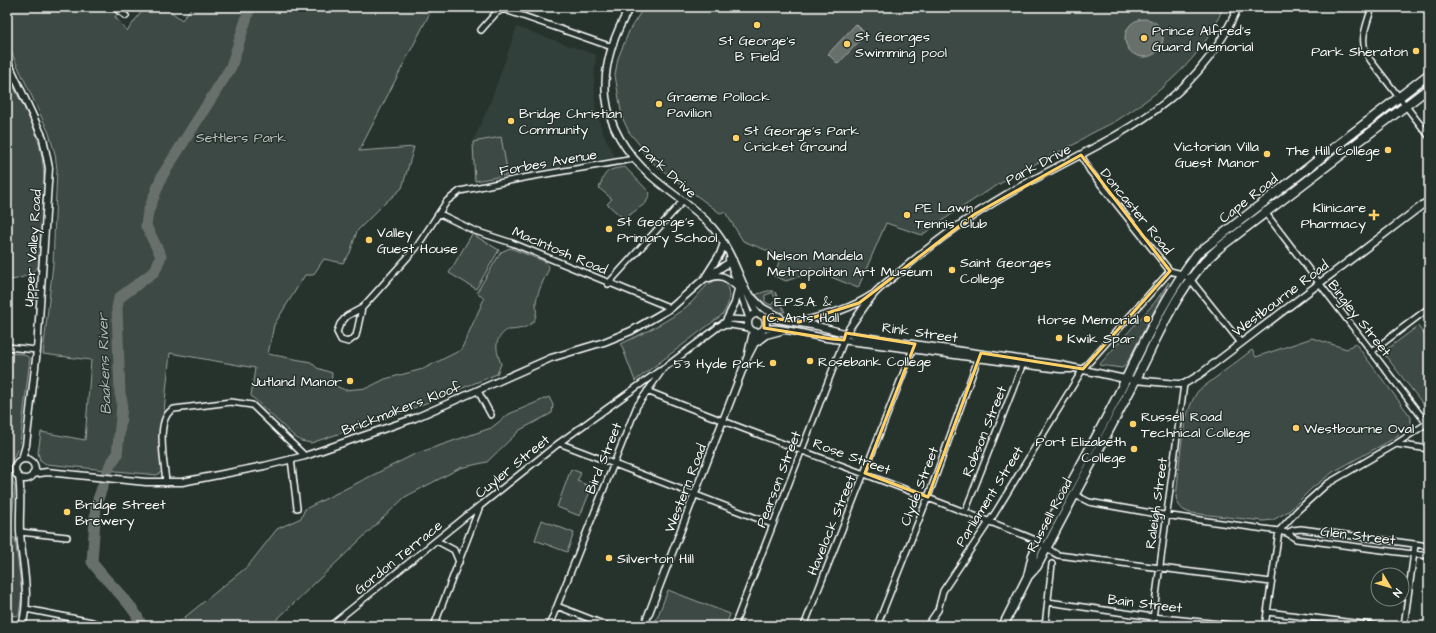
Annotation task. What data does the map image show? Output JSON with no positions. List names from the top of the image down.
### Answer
{
  "streets": {
    "main road": ["Cape Road", "Russell Road"],
    "street": [
      "Forbes Avenue",
      "Park Drive",
      "Doncaster Road",
      "Upper Valley Road",
      "MacIntosh Road",
      "Westbourne Road",
      "Bingley Street",
      "Rink Street",
      "Brickmakers Kloof",
      "Robson Street",
      "Rose Street",
      "Bird Street",
      "Cuyler Street",
      "Pearson Street",
      "Clyde Street",
      "Western Road",
      "Parliament Street",
      "Raleigh Street",
      "Havelock Street",
      "Glen Street",
      "Gordon Terrace",
      "Bain Street"
    ]
  },
  "crossings": [
    ["Forbes Avenue", "Park Drive"],
    ["Forbes Avenue", "MacIntosh Road"],
    ["Park Drive", "Doncaster Road"],
    ["Park Drive", "Rink Street"],
    ["Park Drive", "Brickmakers Kloof"],
    ["Park Drive", "Bird Street"],
    ["Park Drive", "Pearson Street"],
    ["Park Drive", "Western Road"],
    ["Cape Road", "Doncaster Road"],
    ["Cape Road", "Bingley Street"],
    ["Cape Road", "Rink Street"],
    ["Cape Road", "Russell Road"],
    ["Doncaster Road", "Westbourne Road"],
    ["Doncaster Road", "Parliament Street"],
    ["Upper Valley Road", "Brickmakers Kloof"],
    ["MacIntosh Road", "Brickmakers Kloof"],
    ["Westbourne Road", "Bingley Street"],
    ["Westbourne Road", "Raleigh Street"],
    ["Rink Street", "Robson Street"],
    ["Rink Street", "Bird Street"],
    ["Rink Street", "Pearson Street"],
    ["Rink Street", "Clyde Street"],
    ["Rink Street", "Western Road"],
    ["Rink Street", "Parliament Street"],
    ["Rink Street", "Russell Road"],
    ["Rink Street", "Havelock Street"],
    ["Robson Street", "Rose Street"],
    ["Rose Street", "Bird Street"],
    ["Rose Street", "Pearson Street"],
    ["Rose Street", "Clyde Street"],
    ["Rose Street", "Western Road"],
    ["Rose Street", "Parliament Street"],
    ["Rose Street", "Raleigh Street"],
    ["Rose Street", "Russell Road"],
    ["Rose Street", "Havelock Street"],
    ["Bird Street", "Cuyler Street"],
    ["Bird Street", "Western Road"],
    ["Cuyler Street", "Gordon Terrace"],
    ["Raleigh Street", "Glen Street"],
    ["Raleigh Street", "Bain Street"],
    ["Russell Road", "Glen Street"]
  ],
  "water": ["Baakens River"],
  "parks": ["Settlers Park"],
  "places": {
    "other": [
      "St George's B Field",
      "Prince Alfred's Guard Memorial",
      "St Georges Swimming pool",
      "Park Sheraton",
      "Graeme Pollock Pavilion",
      "Bridge Christian Community",
      "St George's Park Cricket Ground",
      "The Hill College",
      "Victorian Villa Guest Manor",
      "PE Lawn Tennis Club",
      "St George's Primary School",
      "Valley Guest House",
      "Nelson Mandela Metropolitan Art Museum",
      "Saint Georges College",
      "E.P.S.A. & C. Arts Hall",
      "Horse Memorial",
      "Kwik Spar",
      "Rosebank College",
      "53 Hyde Park",
      "Jutland Manor",
      "Russell Road Technical College",
      "Westbourne Oval",
      "Port Elizabeth College",
      "Bridge Street Brewery",
      "Silverton Hill"
    ],
    "health": ["Klinicare Pharmacy"]
  },
  "north": "bottom right"
}
